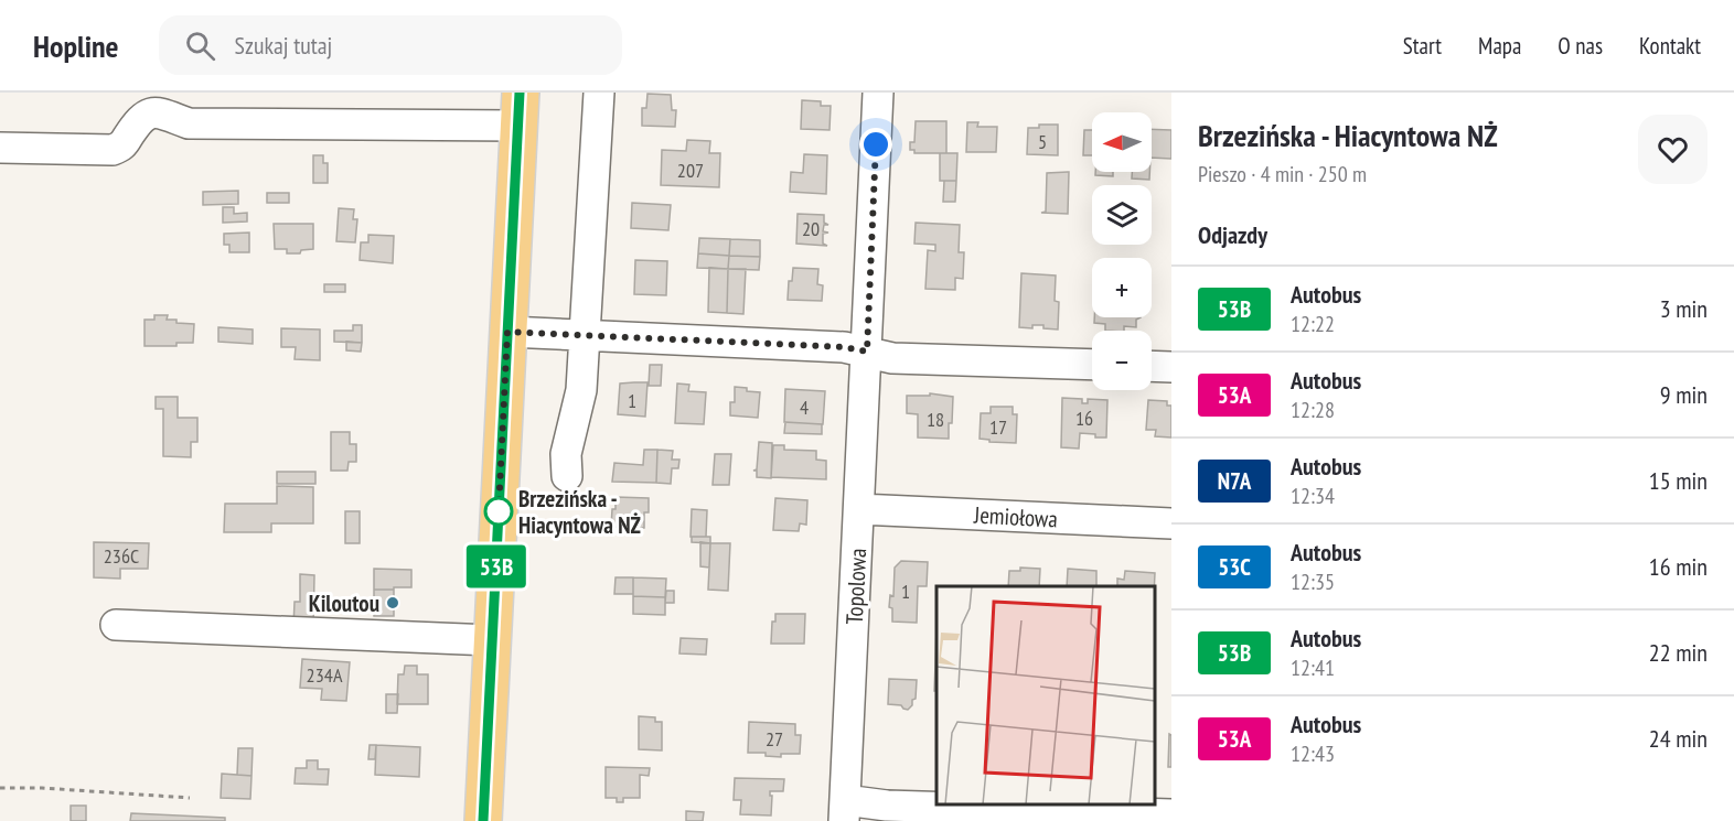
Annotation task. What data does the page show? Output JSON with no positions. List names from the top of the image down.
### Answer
{
  "streets": {
    "street": ["Jemiołowa", "Topolowa"]
  },
  "crossings": [
    ["Jemiołowa", "Topolowa"]
  ],
  "places": ["Brzezińska - Hiacyntowa NŻ", "Kiloutou"],
  "lines": ["bus line 53B"],
  "house_numbers": [
    "5",
    "207",
    "20",
    "1",
    "4",
    "16",
    "18",
    "17",
    "236C",
    "1",
    "234A",
    "27"
  ],
  "north": "left",
  "page": {
    "header": "Hopline",
    "search": "Szukaj tutaj",
    "nav": [
      "Start",
      "Mapa",
      "O nas",
      "Kontakt"
    ],
    "on_map": "53B",
    "heading": [
      ["Brzezińska - Hiacyntowa NŻ", "Pieszo · 4 min · 250 m"],
      "Odjazdy"
    ],
    "map_buttons": ["+", "−"],
    "list": [
      {
        "mark": "53B",
        "name": "Autobus",
        "note": "12:22",
        "value": "3 min"
      },
      {
        "mark": "53A",
        "name": "Autobus",
        "note": "12:28",
        "value": "9 min"
      },
      {
        "mark": "N7A",
        "name": "Autobus",
        "note": "12:34",
        "value": "15 min"
      },
      {
        "mark": "53C",
        "name": "Autobus",
        "note": "12:35",
        "value": "16 min"
      },
      {
        "mark": "53B",
        "name": "Autobus",
        "note": "12:41",
        "value": "22 min"
      },
      {
        "mark": "53A",
        "name": "Autobus",
        "note": "12:43",
        "value": "24 min"
      }
    ]
  }
}
